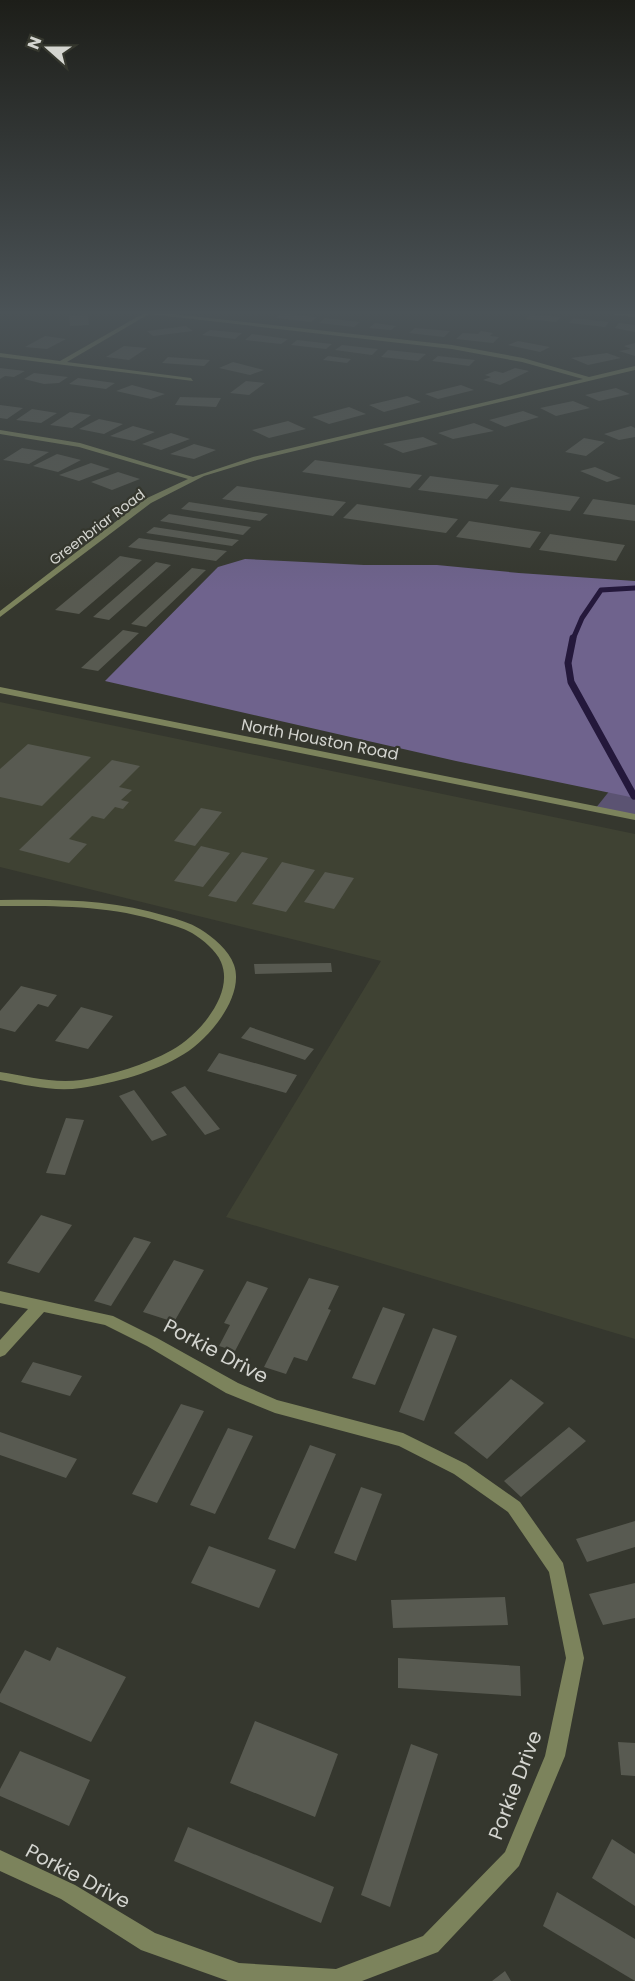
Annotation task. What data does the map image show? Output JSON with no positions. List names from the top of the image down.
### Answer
{
  "streets": {
    "street": ["Greenbriar Road", "North Houston Road", "Porkie Drive"]
  },
  "north": "left"
}
